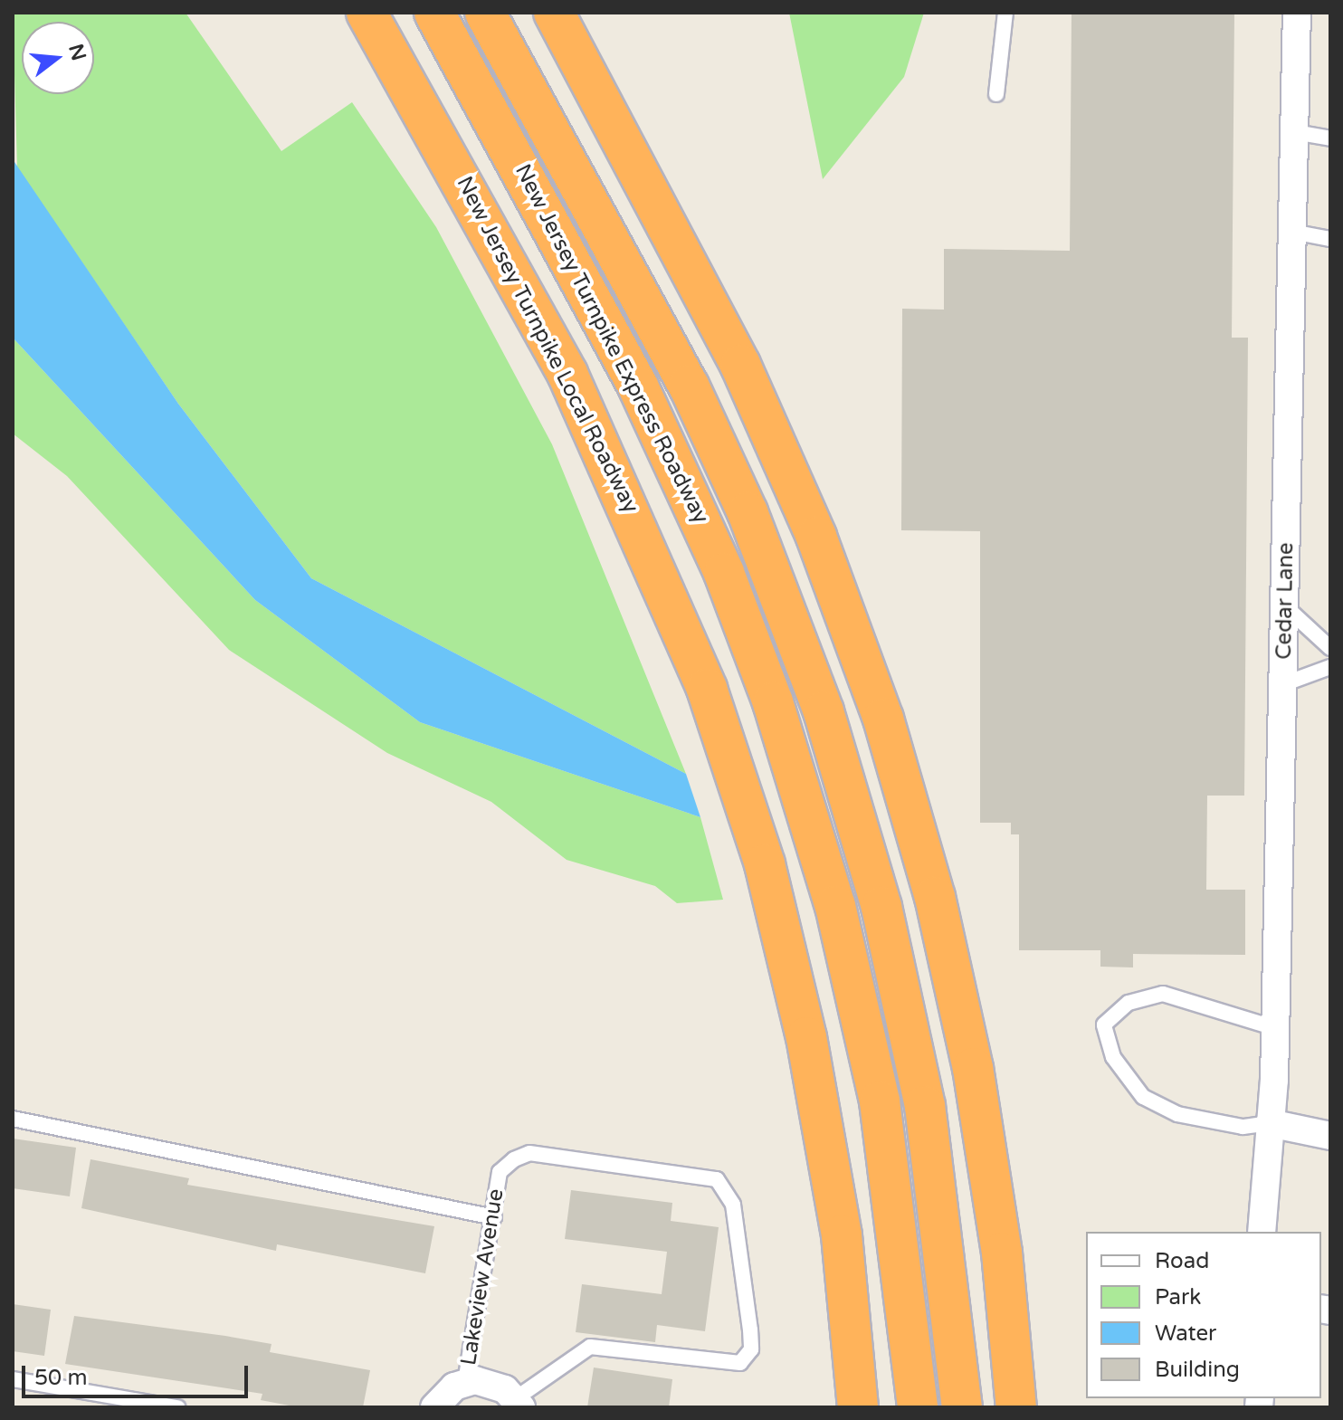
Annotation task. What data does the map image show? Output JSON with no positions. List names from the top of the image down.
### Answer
{
  "streets": {
    "highway": ["New Jersey Turnpike Express Roadway", "New Jersey Turnpike Local Roadway"],
    "street": ["Cedar Lane", "Lakeview Avenue"]
  },
  "legend": [
    "Road",
    "Park",
    "Water",
    "Building"
  ],
  "scale_bar": "50 m",
  "north": "right"
}
